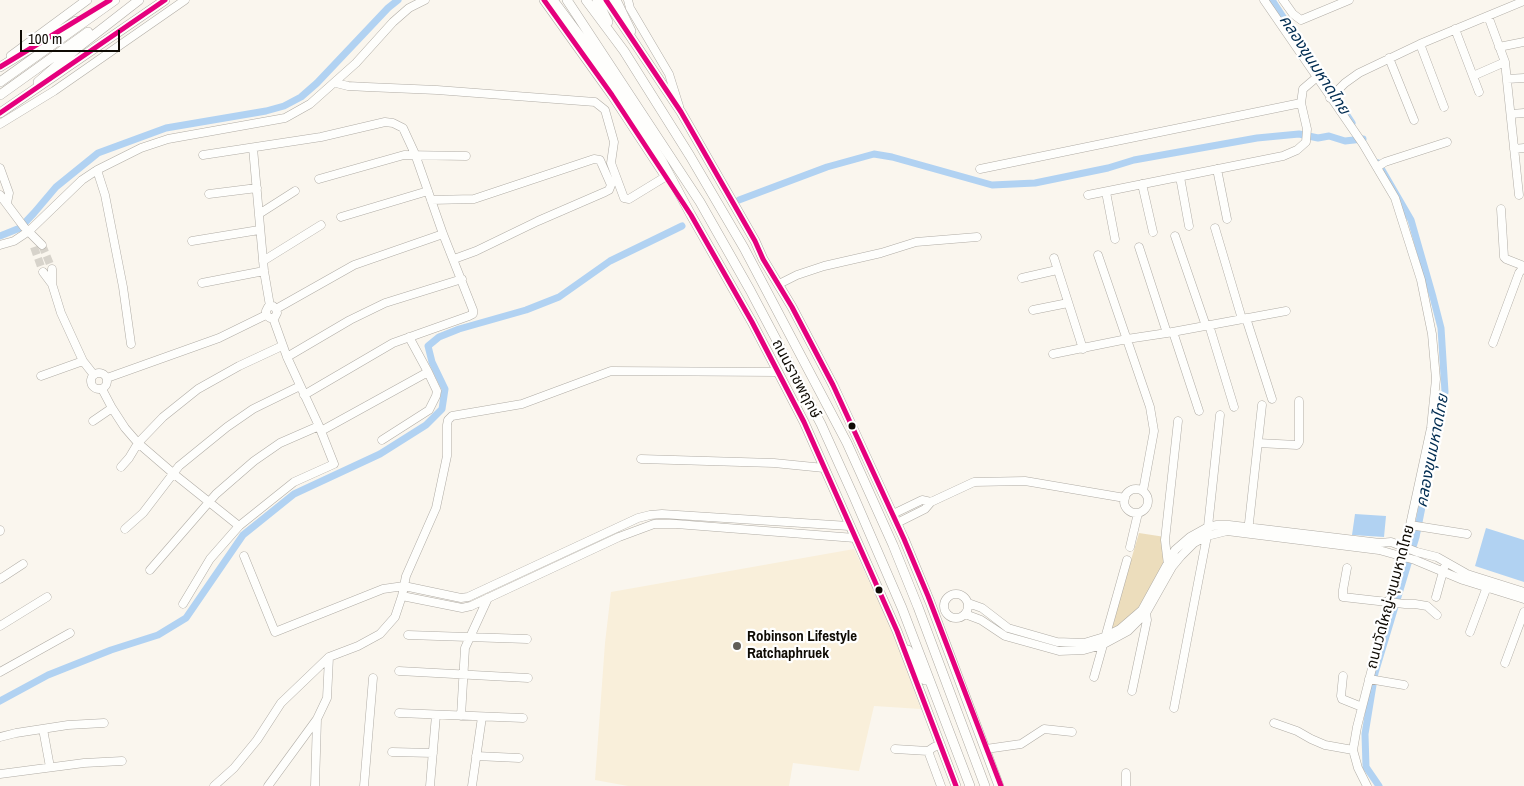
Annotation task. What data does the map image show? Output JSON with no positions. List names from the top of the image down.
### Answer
{
  "streets": {
    "main road": ["ถนนราชพฤกษ์"],
    "street": ["ถนนวัดใหญ่-ขุนมหาดไทย"]
  },
  "water": ["คลองขุนมหาดไทย"],
  "places": ["Robinson Lifestyle Ratchaphruek"],
  "scale_bar": "100 m"
}
